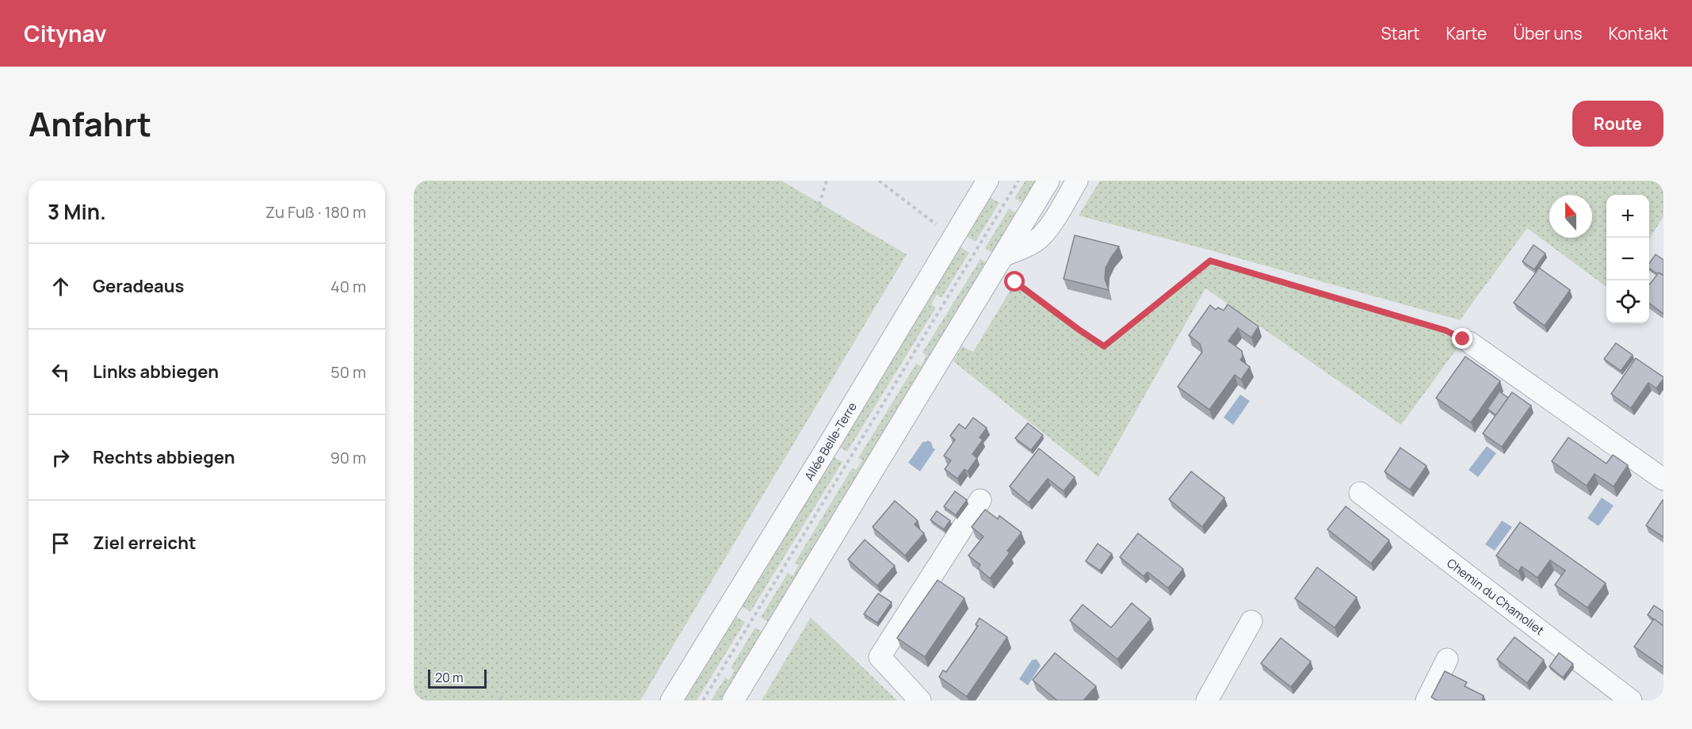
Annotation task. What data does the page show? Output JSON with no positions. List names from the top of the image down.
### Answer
{
  "streets": {
    "street": ["Allée Belle-Terre", "Chemin du Chamoliet"]
  },
  "scale_bar": "20 m",
  "north": "top",
  "page": {
    "header": "Citynav",
    "nav": [
      "Start",
      "Karte",
      "Über uns",
      "Kontakt"
    ],
    "title": "Anfahrt",
    "buttons": "Route",
    "heading": ["3 Min.", "Zu Fuß · 180 m"],
    "map_buttons": ["+", "−"],
    "list": [
      ["Geradeaus", "40 m"],
      ["Links abbiegen", "50 m"],
      ["Rechts abbiegen", "90 m"],
      "Ziel erreicht"
    ],
    "scale": "20 m"
  }
}
